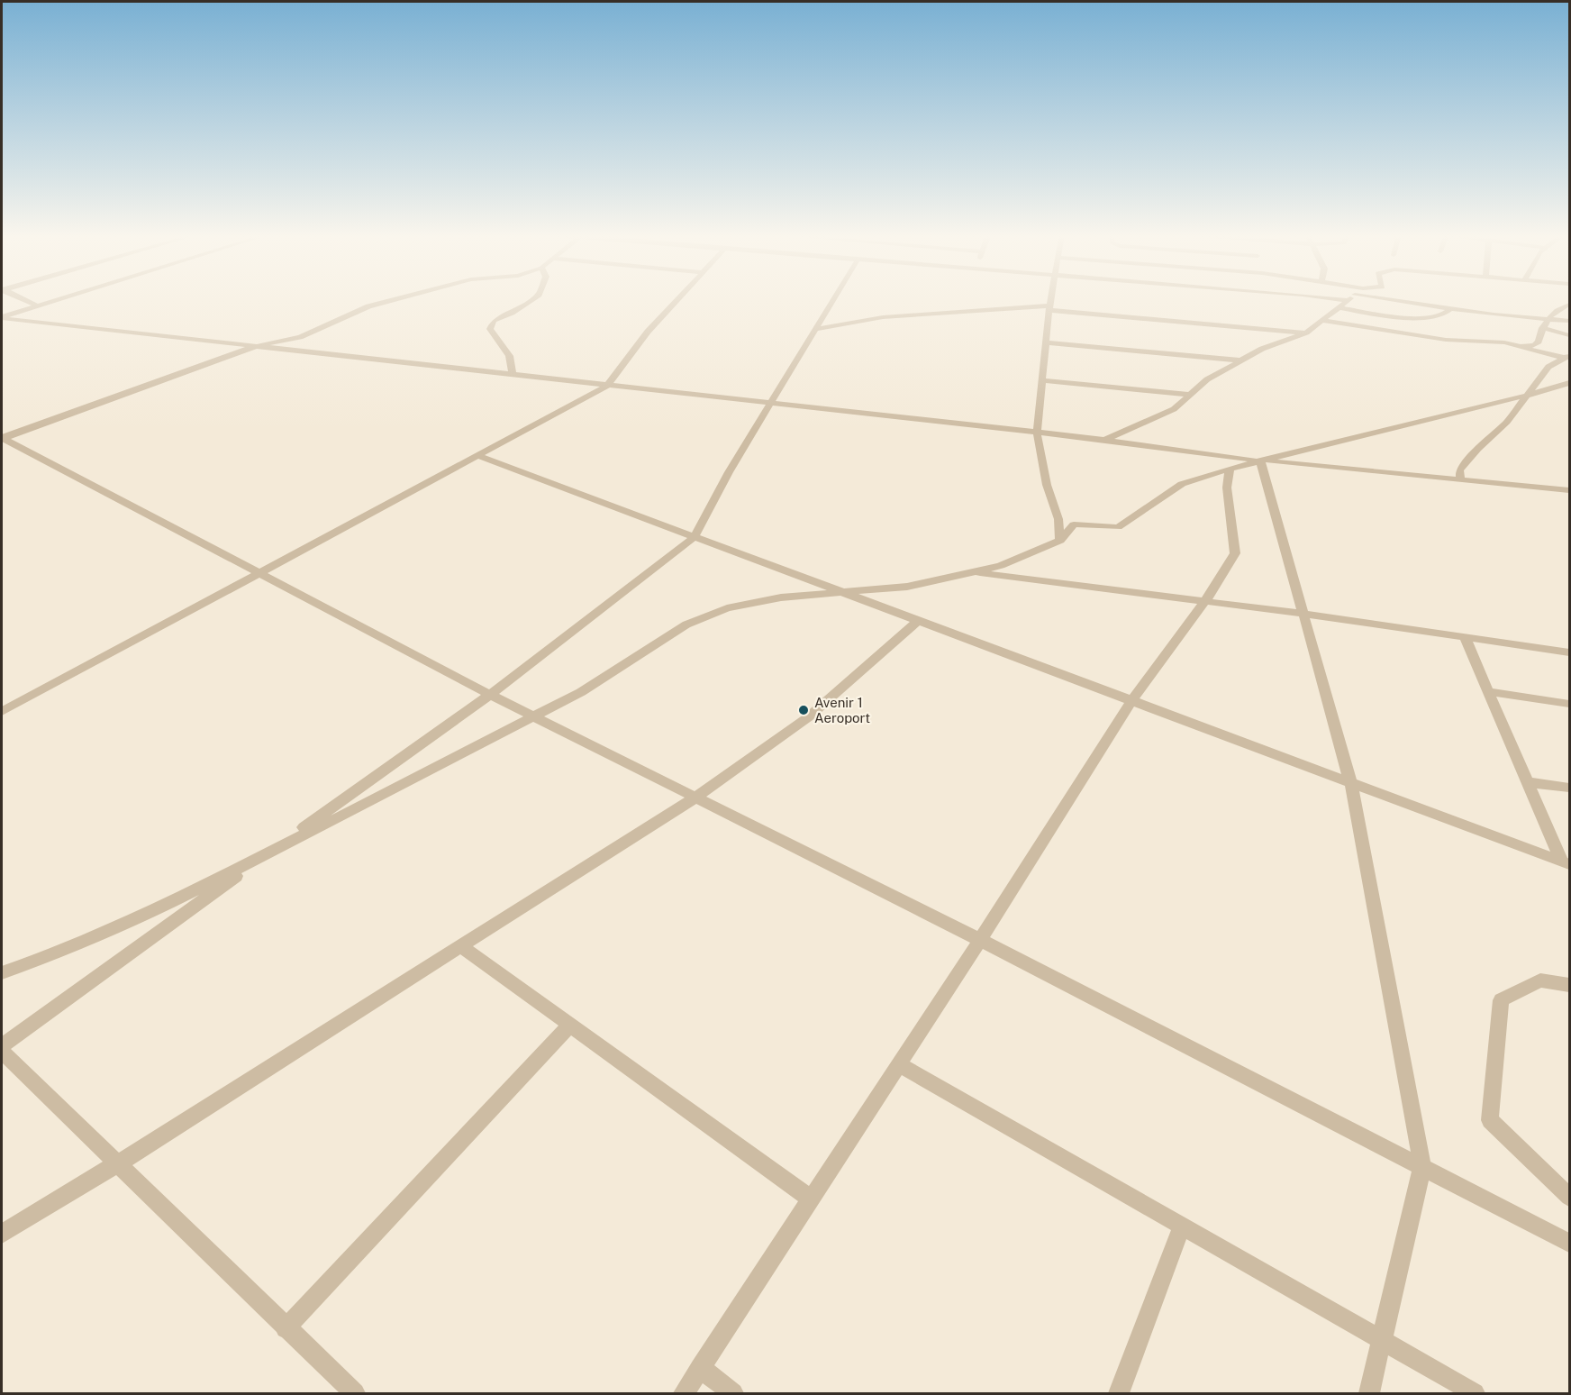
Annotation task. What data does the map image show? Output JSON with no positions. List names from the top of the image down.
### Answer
{
  "places": ["Avenir 1 Aeroport"]
}
